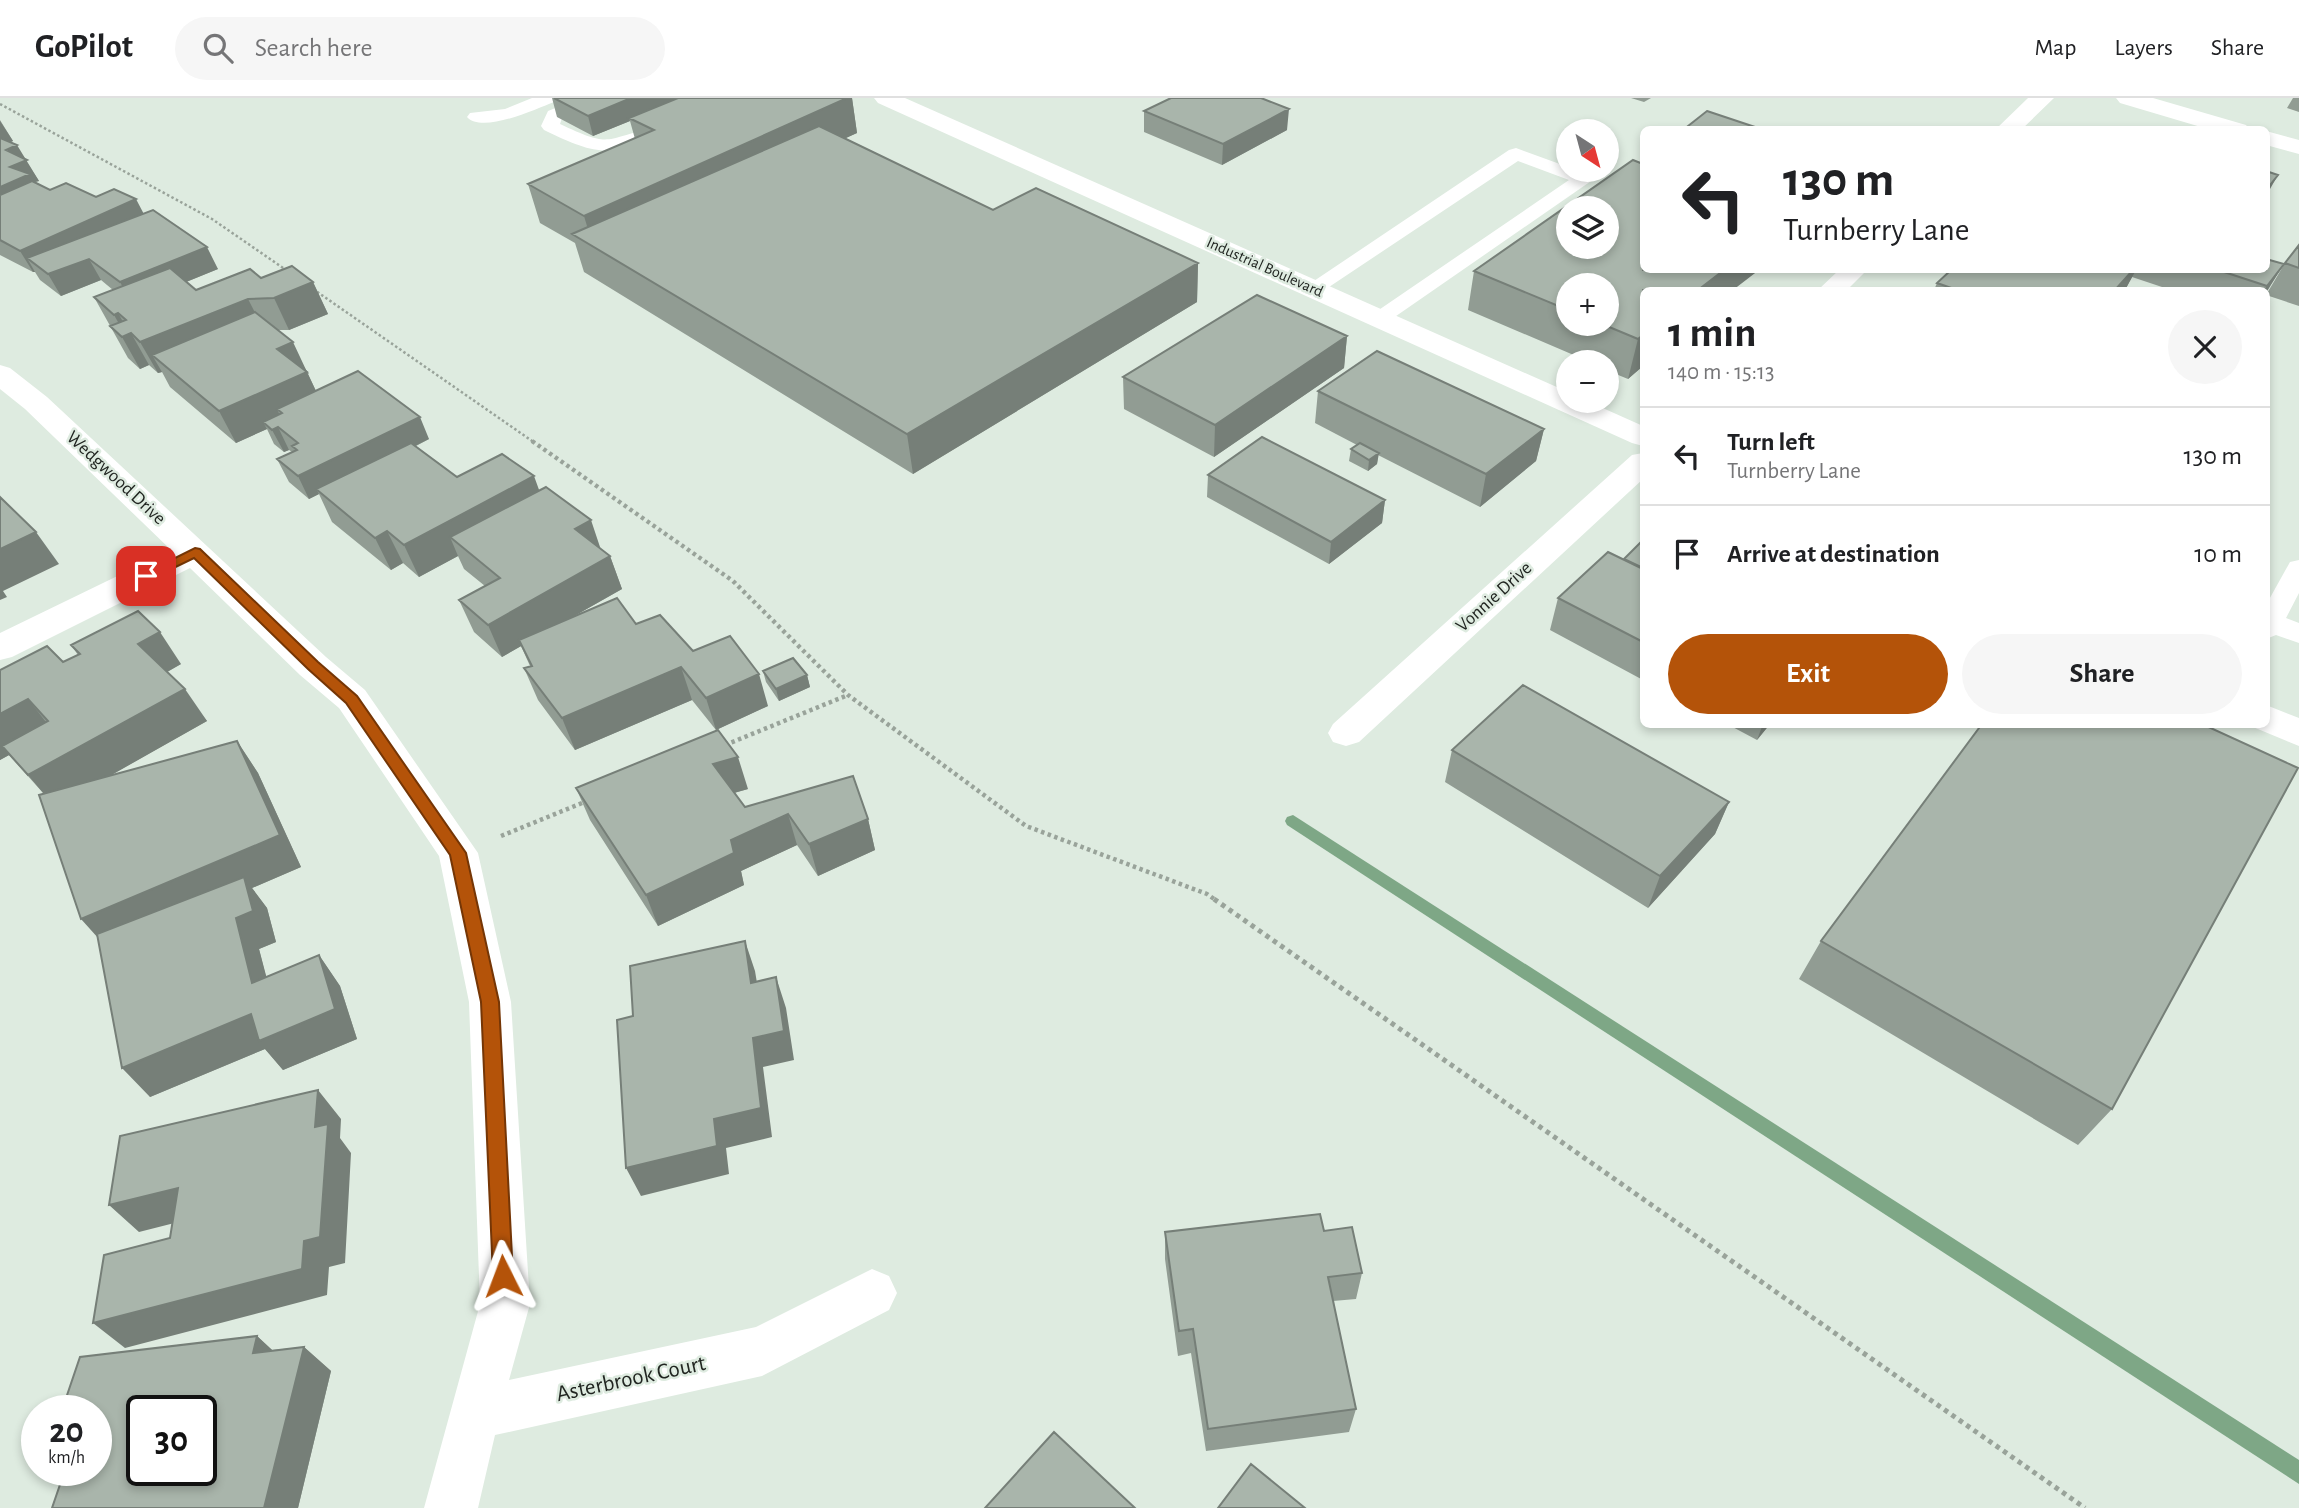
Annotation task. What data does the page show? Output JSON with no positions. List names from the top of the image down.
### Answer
{
  "streets": {
    "street": [
      "Industrial Boulevard",
      "Wedgwood Drive",
      "Vonnie Drive",
      "Asterbrook Court"
    ]
  },
  "crossings": [
    ["Wedgwood Drive", "Asterbrook Court"]
  ],
  "north": "bottom right",
  "page": {
    "header": "GoPilot",
    "search": "Search here",
    "nav": ["Map", "Layers", "Share"],
    "map_buttons": ["+", "−"],
    "turn": ["130 m", "Turnberry Lane"],
    "heading": ["1 min", "140 m · 15:13"],
    "list": [
      {
        "name": "Turn left",
        "note": "Turnberry Lane",
        "value": "130 m"
      },
      {
        "name": "Arrive at destination",
        "value": "10 m"
      }
    ],
    "buttons": ["Exit", "Share"],
    "speed": "20 km/h",
    "limit": "30"
  }
}
